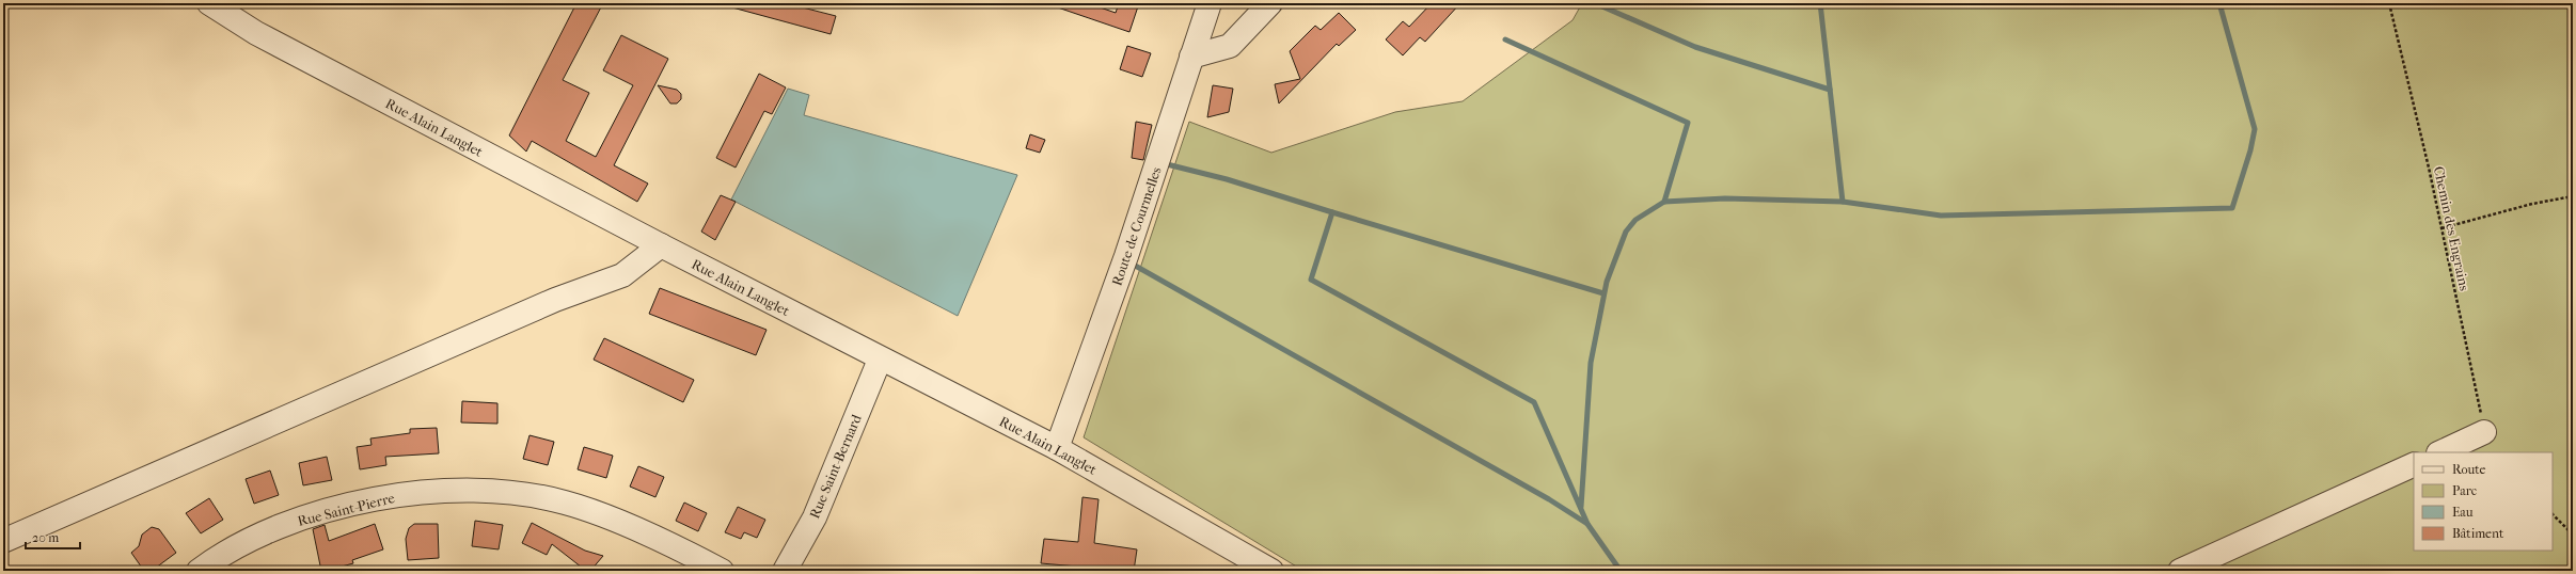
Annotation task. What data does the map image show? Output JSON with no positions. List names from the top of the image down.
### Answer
{
  "streets": {
    "street": [
      "Rue Alain Langlet",
      "Route de Courmelles",
      "Rue Saint-Bernard",
      "Rue Saint-Pierre"
    ],
    "path": ["Chemin des Engrains"]
  },
  "crossings": [
    ["Rue Alain Langlet", "Route de Courmelles"],
    ["Rue Alain Langlet", "Rue Saint-Bernard"]
  ],
  "legend": [
    "Route",
    "Parc",
    "Eau",
    "Bâtiment"
  ],
  "scale_bar": "20 m"
}
